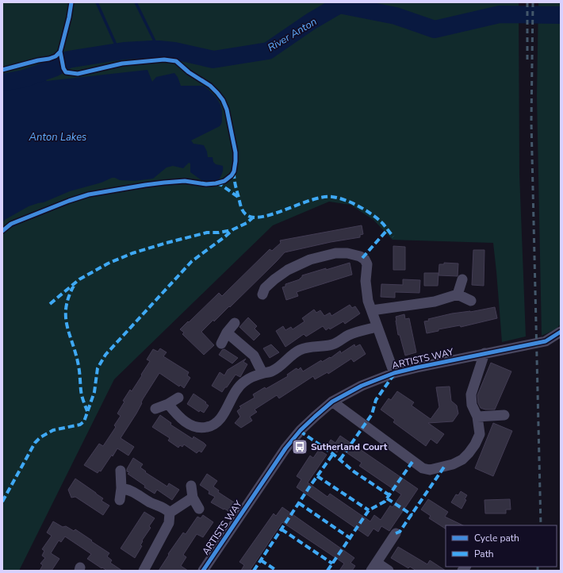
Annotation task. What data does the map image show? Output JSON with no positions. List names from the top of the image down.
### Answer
{
  "streets": {
    "street": ["ARTISTS WAY"]
  },
  "water": ["River Anton", "Anton Lakes"],
  "places": {
    "bus stop": ["Sutherland Court"]
  },
  "legend": ["Cycle path", "Path"]
}
